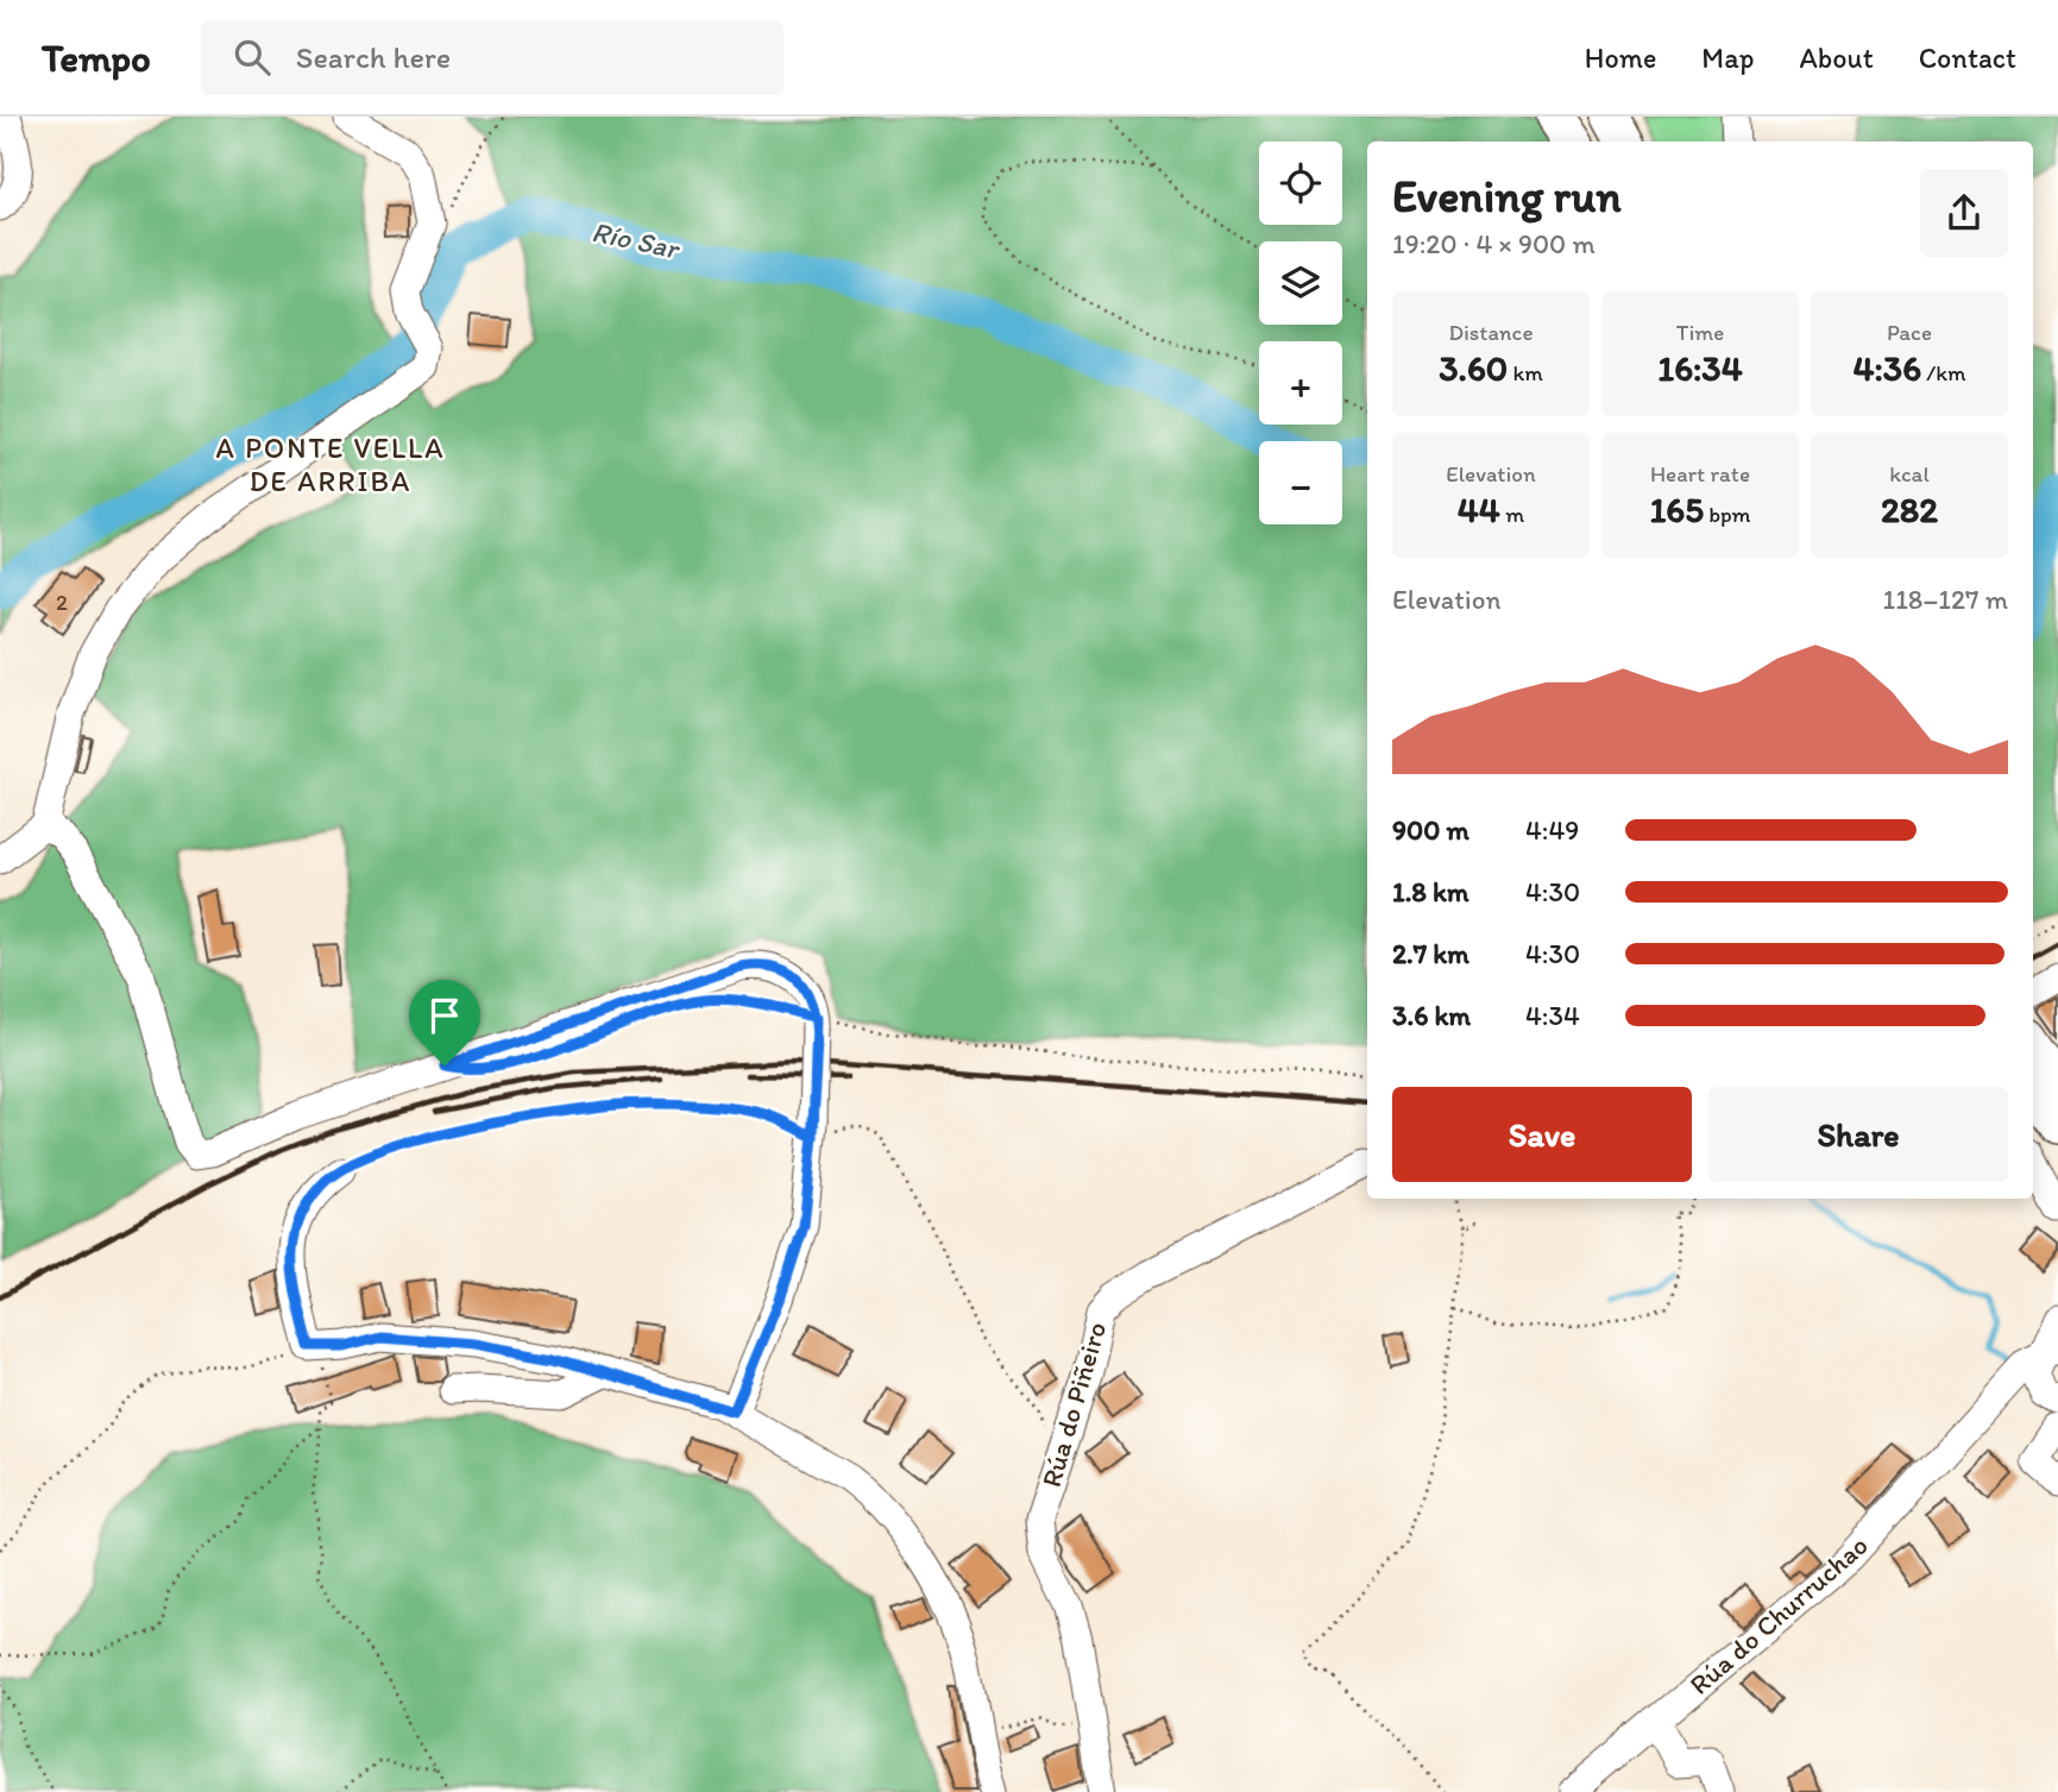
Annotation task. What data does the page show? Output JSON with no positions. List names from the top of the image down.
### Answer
{
  "streets": {
    "street": ["Rúa do Piñeiro", "Rúa do Churruchao"]
  },
  "districts": ["A PONTE VELLA DE ARRIBA"],
  "water": ["Río Sar"],
  "house_numbers": ["2"],
  "page": {
    "header": "Tempo",
    "search": "Search here",
    "nav": [
      "Home",
      "Map",
      "About",
      "Contact"
    ],
    "map_buttons": ["+", "−"],
    "heading": ["Evening run", "19:20 · 4 × 900 m"],
    "stats": [
      ["Distance", "3.60 km"],
      ["Time", "16:34"],
      ["Pace", "4:36 /km"],
      ["Elevation", "44 m"],
      ["Heart rate", "165 bpm"],
      ["kcal", "282"]
    ],
    "chart": ["Elevation", "118–127 m"],
    "list": [
      {
        "name": "900 m",
        "note": "4:49"
      },
      {
        "name": "1.8 km",
        "note": "4:30"
      },
      {
        "name": "2.7 km",
        "note": "4:30"
      },
      {
        "name": "3.6 km",
        "note": "4:34"
      }
    ],
    "buttons": ["Save", "Share"]
  }
}
